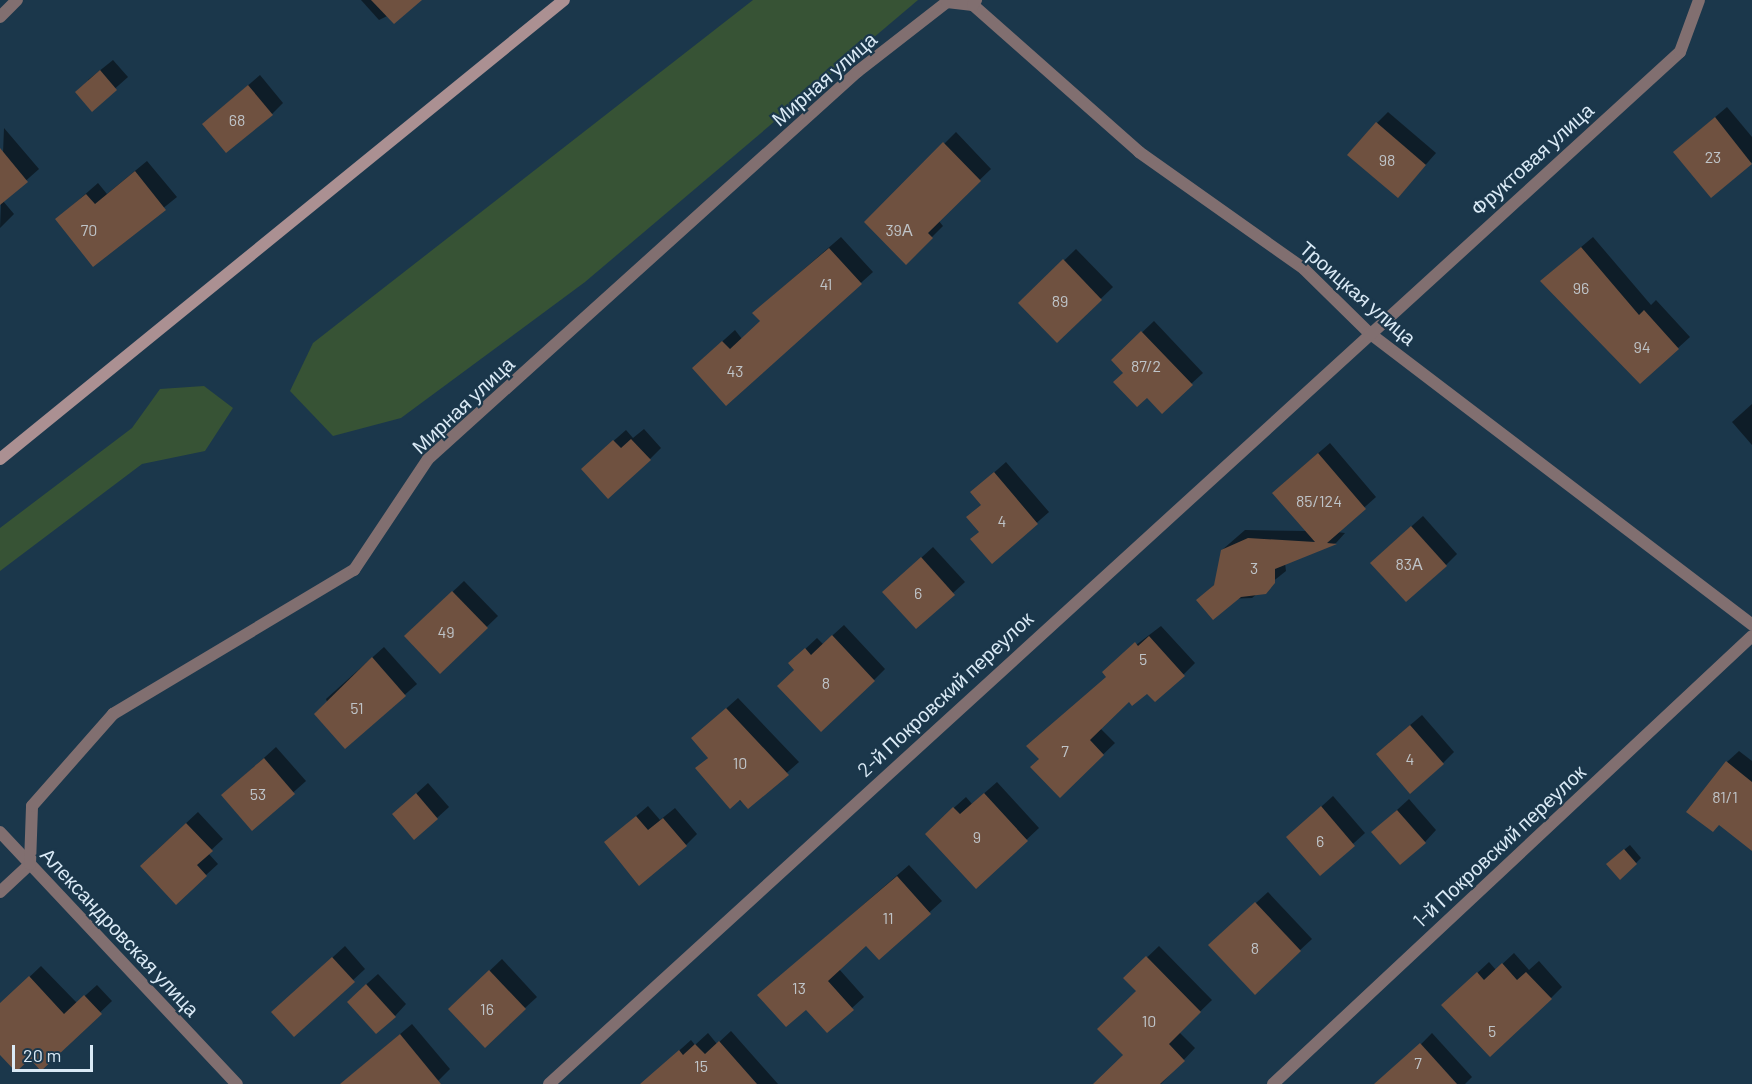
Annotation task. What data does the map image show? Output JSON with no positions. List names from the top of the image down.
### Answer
{
  "streets": {
    "street": [
      "Мирная улица",
      "Фруктовая улица",
      "Троицкая улица",
      "2-й Покровский переулок",
      "1-й Покровский переулок",
      "Александровская улица"
    ]
  },
  "crossings": [
    ["Мирная улица", "Троицкая улица"],
    ["Мирная улица", "Александровская улица"],
    ["Фруктовая улица", "Троицкая улица"],
    ["Фруктовая улица", "2-й Покровский переулок"],
    ["Троицкая улица", "2-й Покровский переулок"]
  ],
  "house_numbers": [
    "68",
    "23",
    "98",
    "70",
    "39А",
    "41",
    "96",
    "89",
    "94",
    "87/2",
    "43",
    "85/124",
    "4",
    "83А",
    "3",
    "6",
    "49",
    "5",
    "8",
    "51",
    "7",
    "4",
    "10",
    "53",
    "81/1",
    "9",
    "6",
    "11",
    "8",
    "13",
    "16",
    "10",
    "5",
    "7",
    "15"
  ],
  "scale_bar": "20 m"
}
